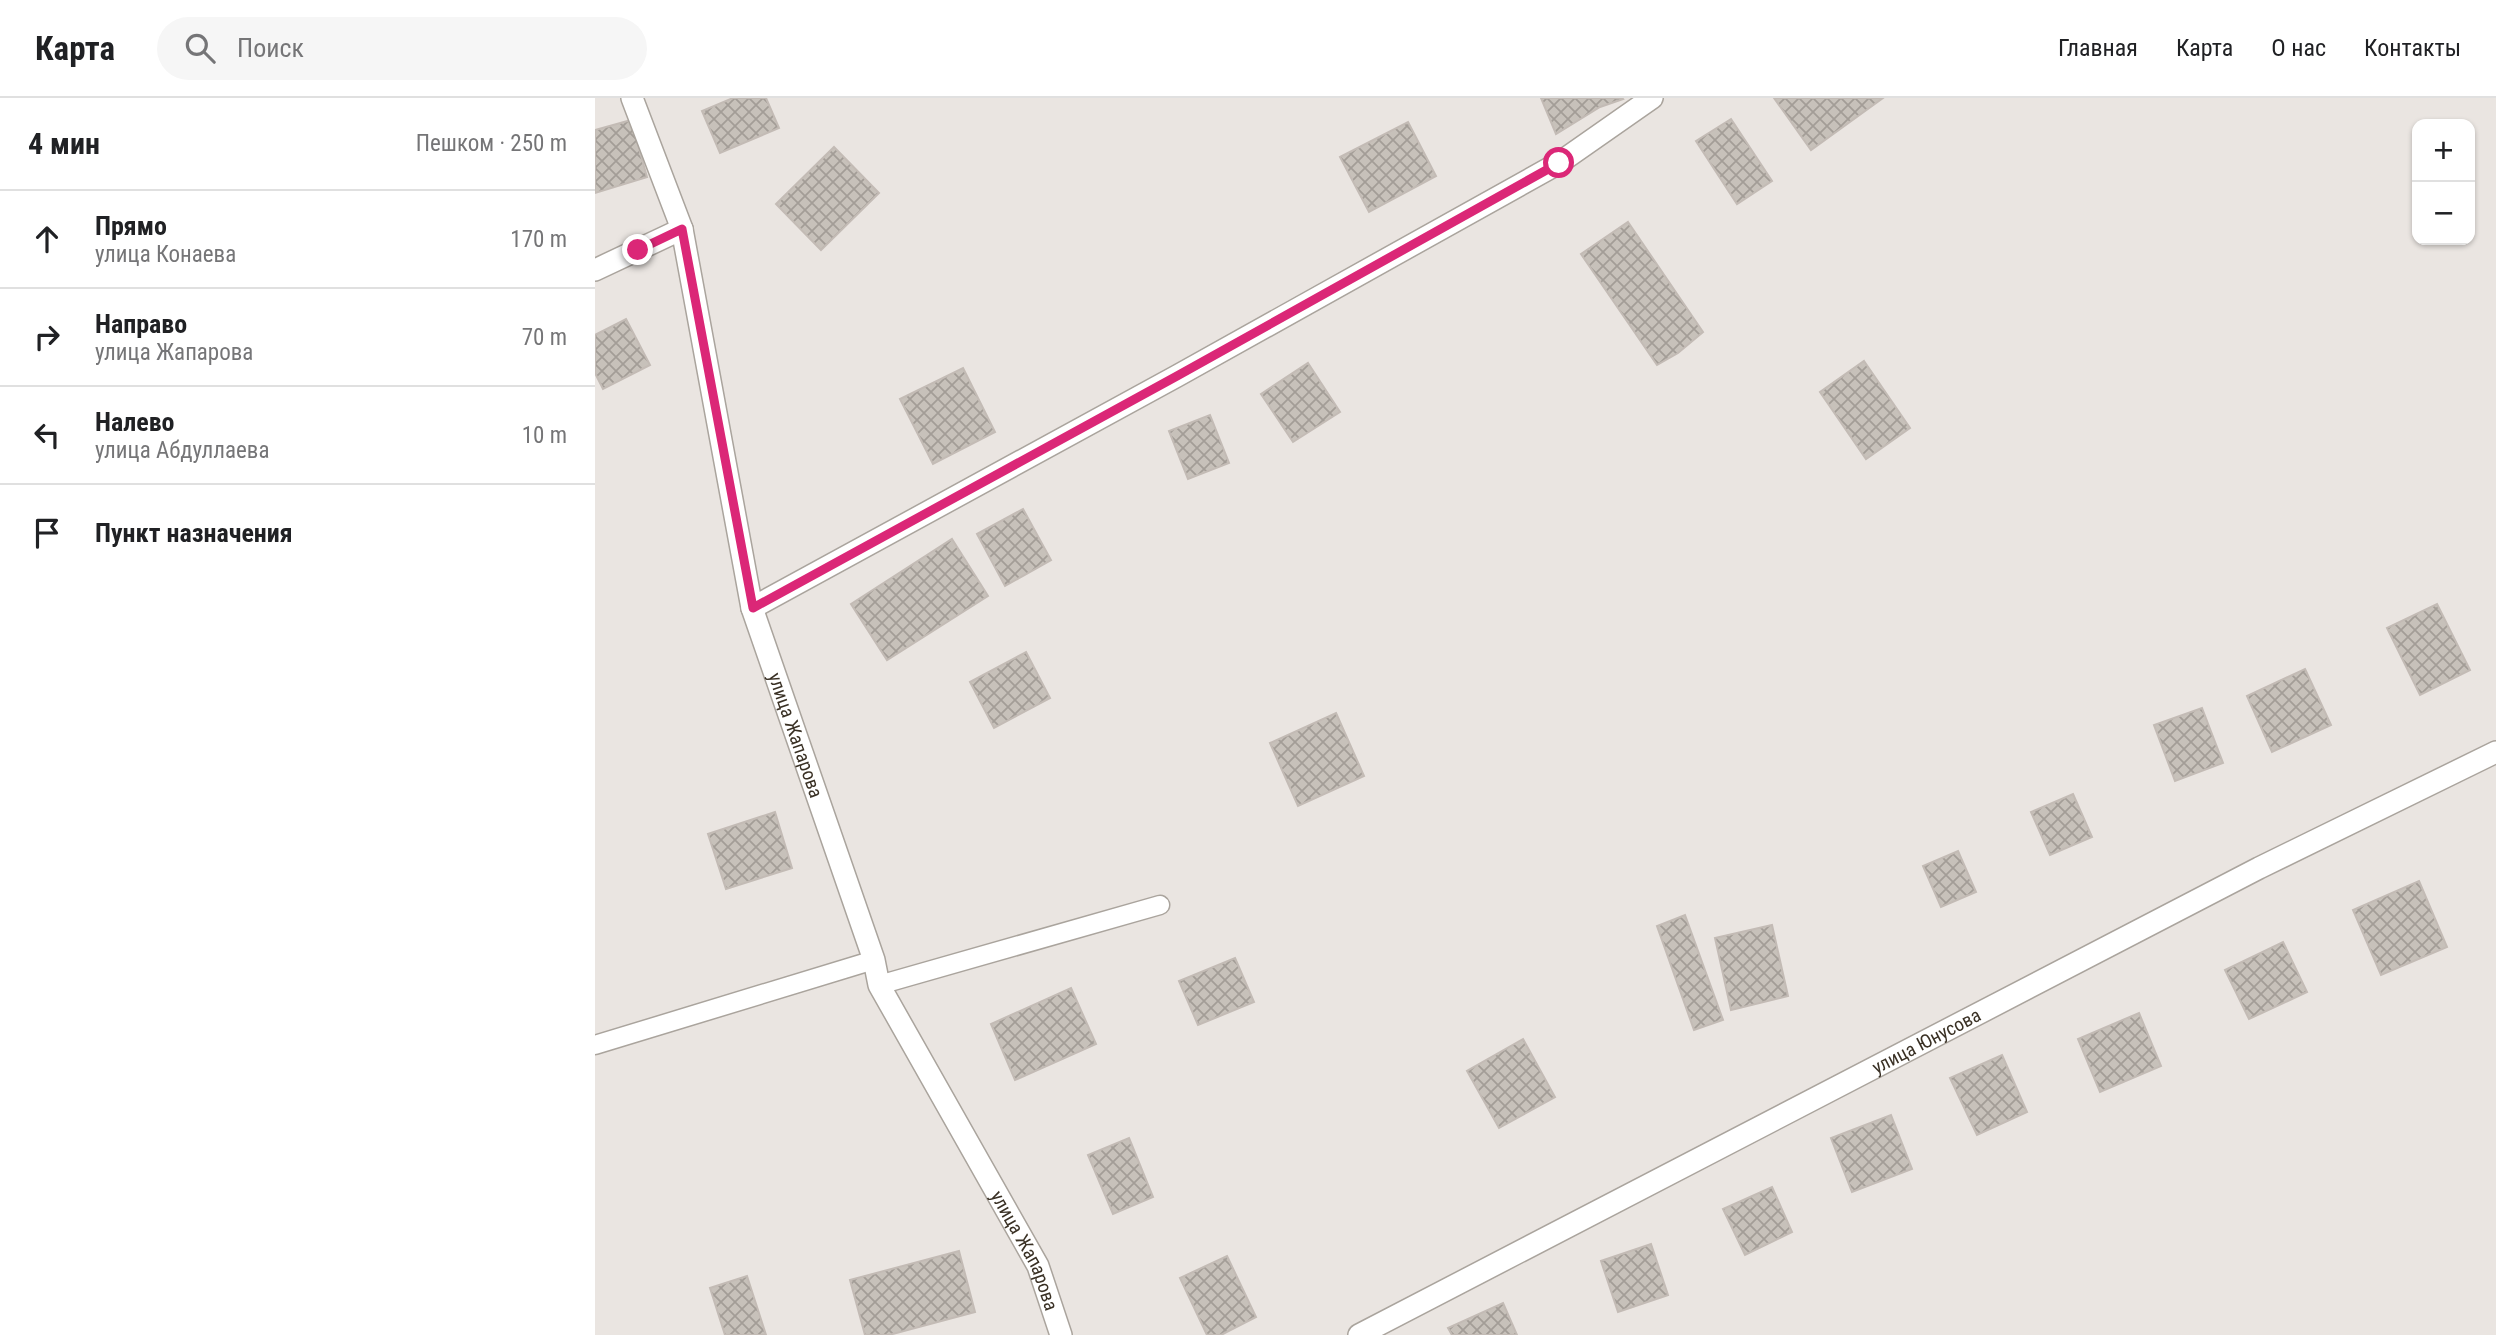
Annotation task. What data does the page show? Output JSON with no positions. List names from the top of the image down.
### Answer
{
  "streets": {
    "street": ["улица Жапарова", "улица Юнусова"]
  },
  "page": {
    "header": "Карта",
    "search": "Поиск",
    "nav": [
      "Главная",
      "Карта",
      "О нас",
      "Контакты"
    ],
    "heading": ["4 мин", "Пешком · 250 m"],
    "map_buttons": ["+", "−"],
    "list": [
      ["Прямо", "улица Конаева", "170 m"],
      ["Направо", "улица Жапарова", "70 m"],
      ["Налево", "улица Абдуллаева", "10 m"],
      "Пункт назначения"
    ]
  }
}
